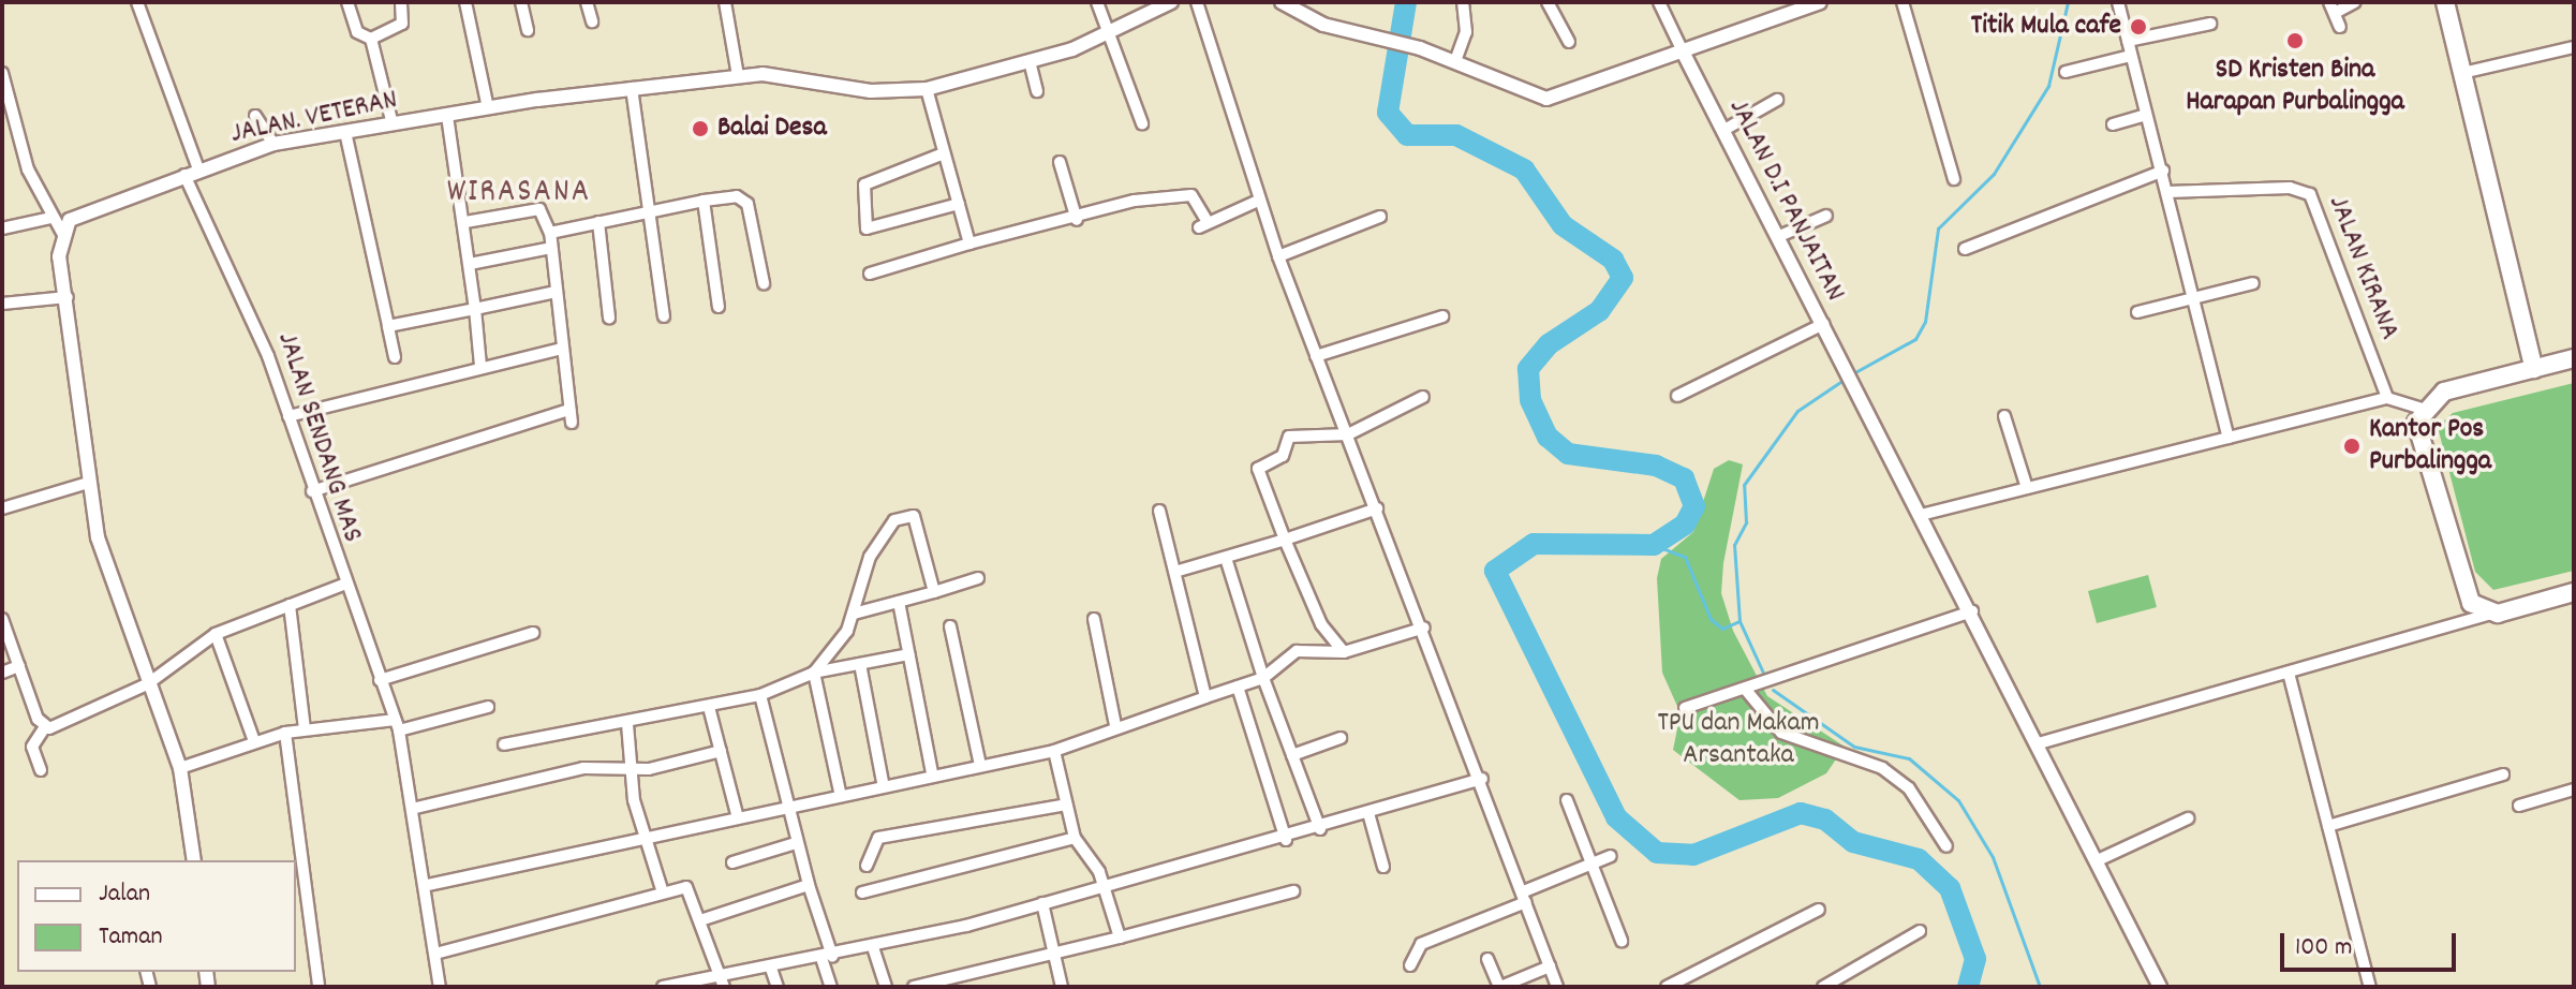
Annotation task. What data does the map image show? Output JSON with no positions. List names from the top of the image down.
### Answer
{
  "streets": {
    "street": [
      "JALAN. VETERAN",
      "JALAN D.I PANJAITAN",
      "JALAN KIRANA",
      "JALAN SENDANG MAS"
    ]
  },
  "crossings": [
    ["JALAN. VETERAN", "JALAN SENDANG MAS"]
  ],
  "districts": ["WIRASANA"],
  "parks": ["TPU dan Makam Arsantaka"],
  "places": [
    "Titik Mula cafe",
    "SD Kristen Bina Harapan Purbalingga",
    "Balai Desa",
    "Kantor Pos Purbalingga"
  ],
  "legend": ["Jalan", "Taman"],
  "scale_bar": "100 m"
}
